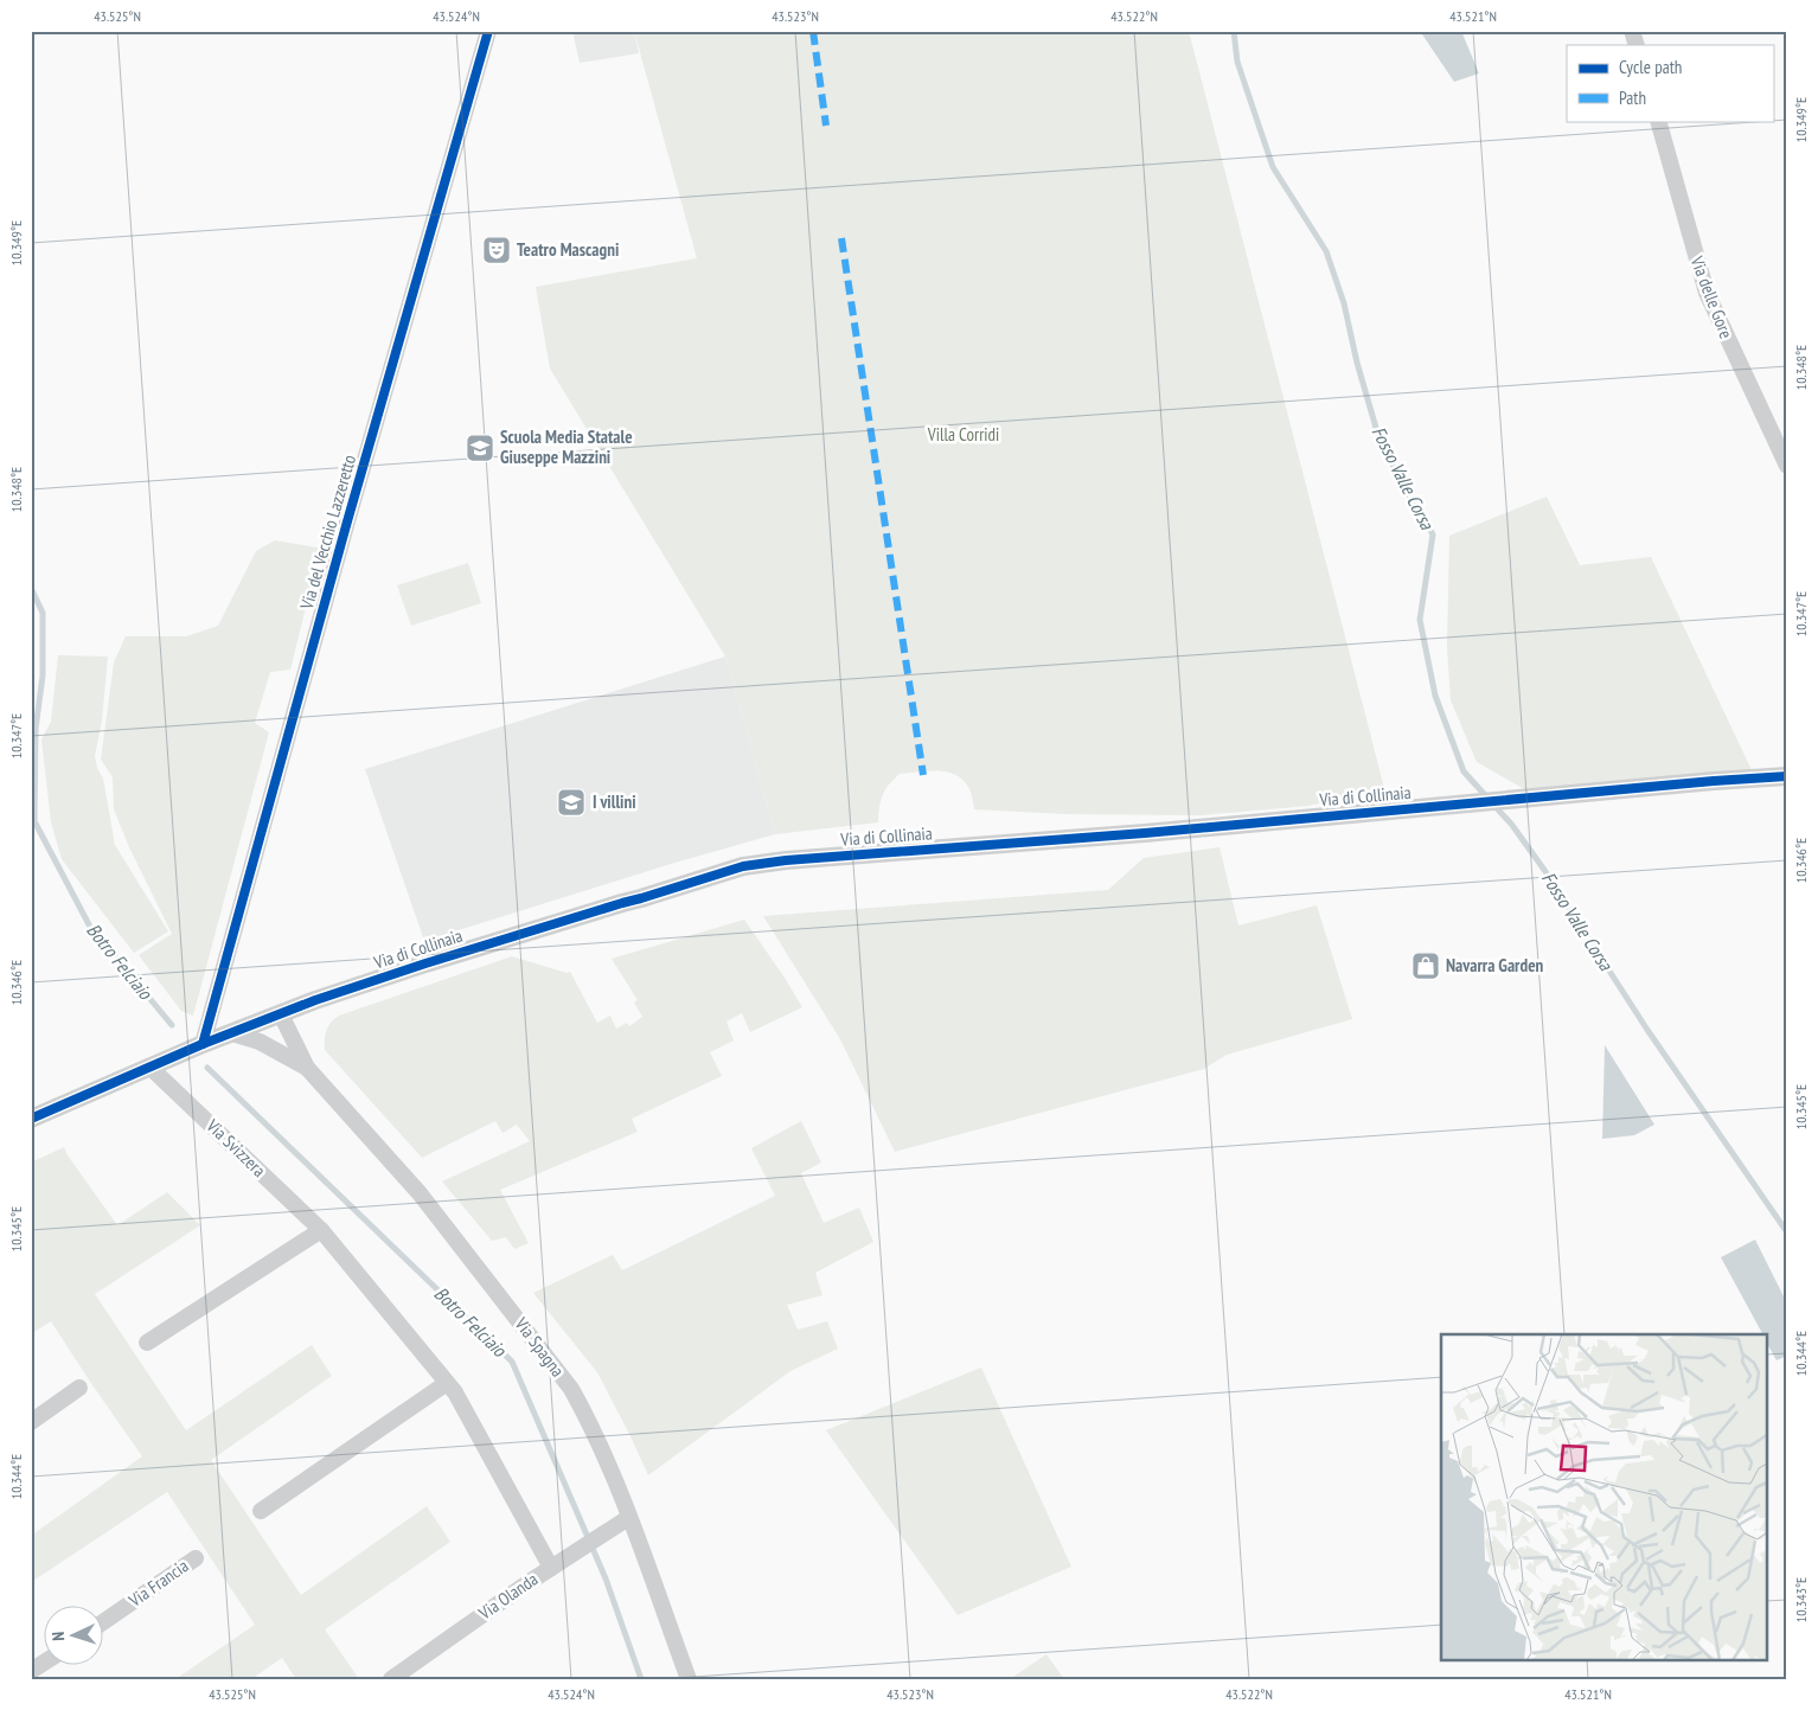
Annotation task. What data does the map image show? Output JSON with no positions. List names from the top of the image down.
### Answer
{
  "streets": {
    "street": [
      "Via delle Gore",
      "Via del Vecchio Lazzeretto",
      "Via di Collinaia",
      "Via Svizzera",
      "Via Spagna",
      "Via Francia",
      "Via Olanda"
    ]
  },
  "crossings": [
    ["Via del Vecchio Lazzeretto", "Via di Collinaia"],
    ["Via di Collinaia", "Via Svizzera"],
    ["Via di Collinaia", "Via Spagna"],
    ["Via Svizzera", "Via Olanda"],
    ["Via Spagna", "Via Olanda"]
  ],
  "water": ["Fosso Valle Corsa", "Botro Felciaio"],
  "parks": ["Villa Corridi"],
  "places": {
    "theatre": ["Teatro Mascagni"],
    "school or university": ["Scuola Media Statale Giuseppe Mazzini", "I villini"],
    "shop": ["Navarra Garden"]
  },
  "legend": ["Cycle path", "Path"],
  "north": "left",
  "coordinates": [
    "43.525°N",
    "43.524°N",
    "43.523°N",
    "43.522°N",
    "43.521°N",
    "10.349°E",
    "10.348°E",
    "10.347°E",
    "10.346°E",
    "10.345°E",
    "10.344°E",
    "10.343°E"
  ]
}
